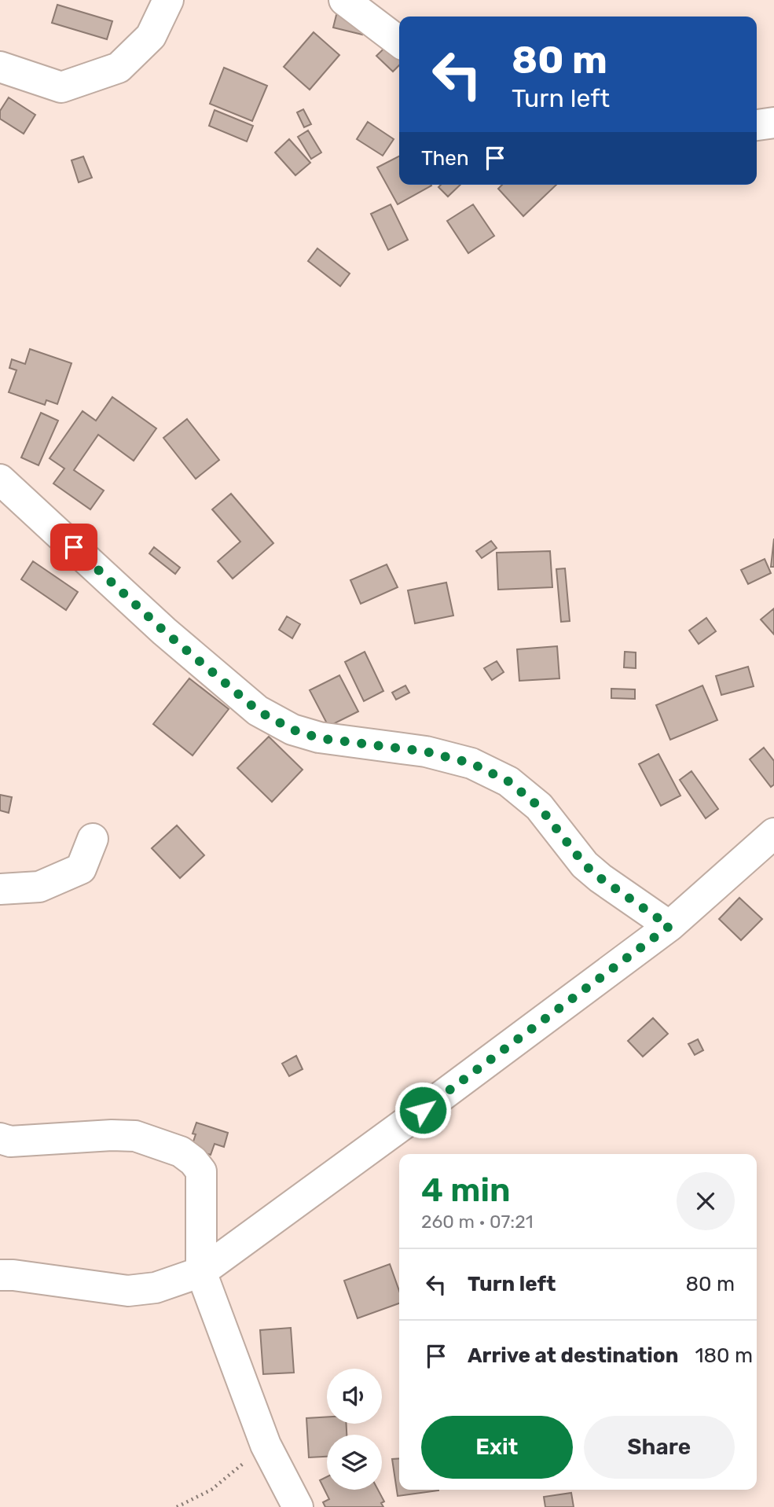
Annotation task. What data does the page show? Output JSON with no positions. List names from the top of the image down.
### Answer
{
  "page": {
    "turn": ["80 m", "Turn left"],
    "then": "Then",
    "heading": ["4 min", "260 m · 07:21"],
    "list": [
      {
        "name": "Turn left",
        "value": "80 m"
      },
      {
        "name": "Arrive at destination",
        "value": "180 m"
      }
    ],
    "buttons": ["Exit", "Share"]
  }
}
